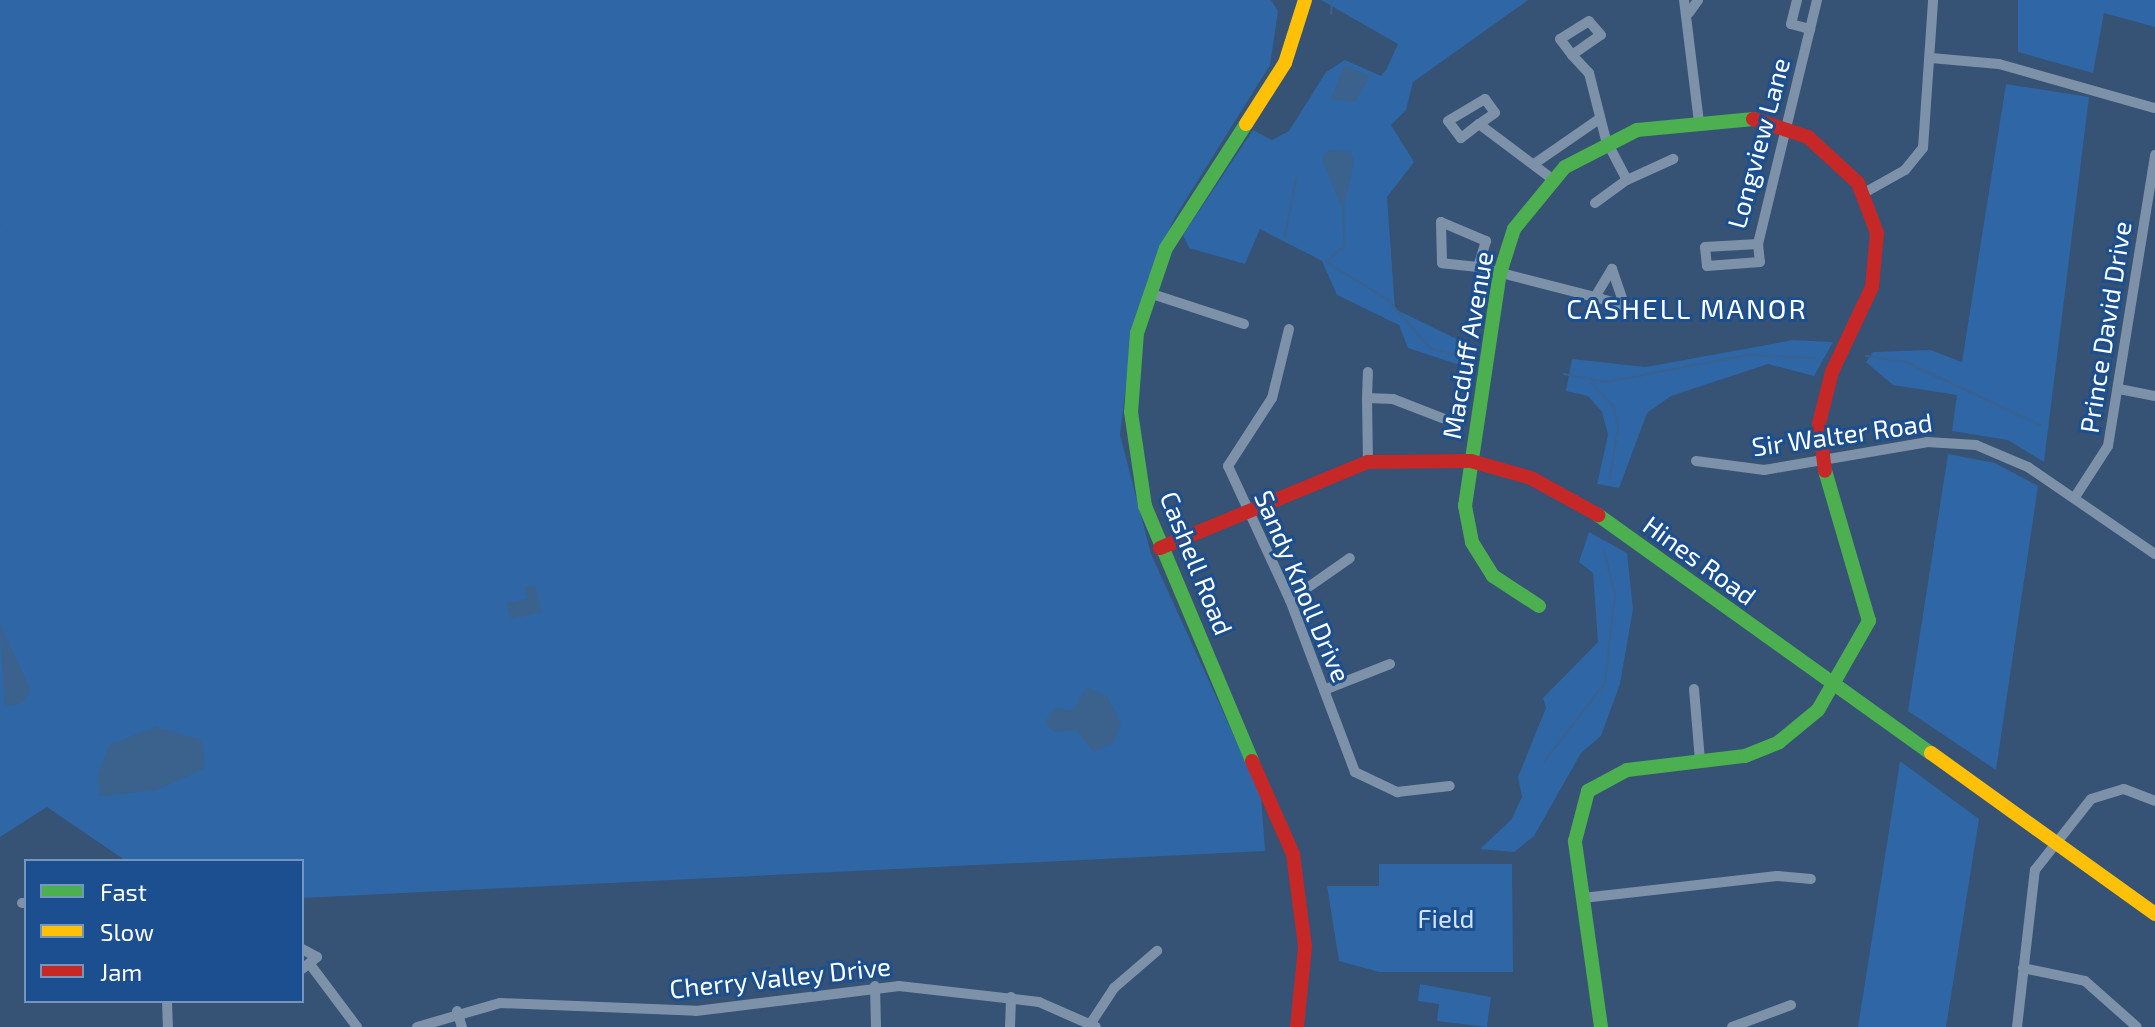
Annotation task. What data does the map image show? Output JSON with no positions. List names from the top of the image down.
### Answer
{
  "streets": {
    "street": [
      "Longview Lane",
      "Prince David Drive",
      "Macduff Avenue",
      "Sir Walter Road",
      "Hines Road",
      "Cashell Road",
      "Sandy Knoll Drive",
      "Cherry Valley Drive"
    ]
  },
  "crossings": [
    ["Longview Lane", "Macduff Avenue"],
    ["Prince David Drive", "Sir Walter Road"],
    ["Macduff Avenue", "Sir Walter Road"],
    ["Macduff Avenue", "Hines Road"],
    ["Hines Road", "Cashell Road"],
    ["Hines Road", "Sandy Knoll Drive"]
  ],
  "districts": ["CASHELL MANOR"],
  "parks": ["Field"],
  "legend": ["Fast", "Slow", "Jam"]
}
